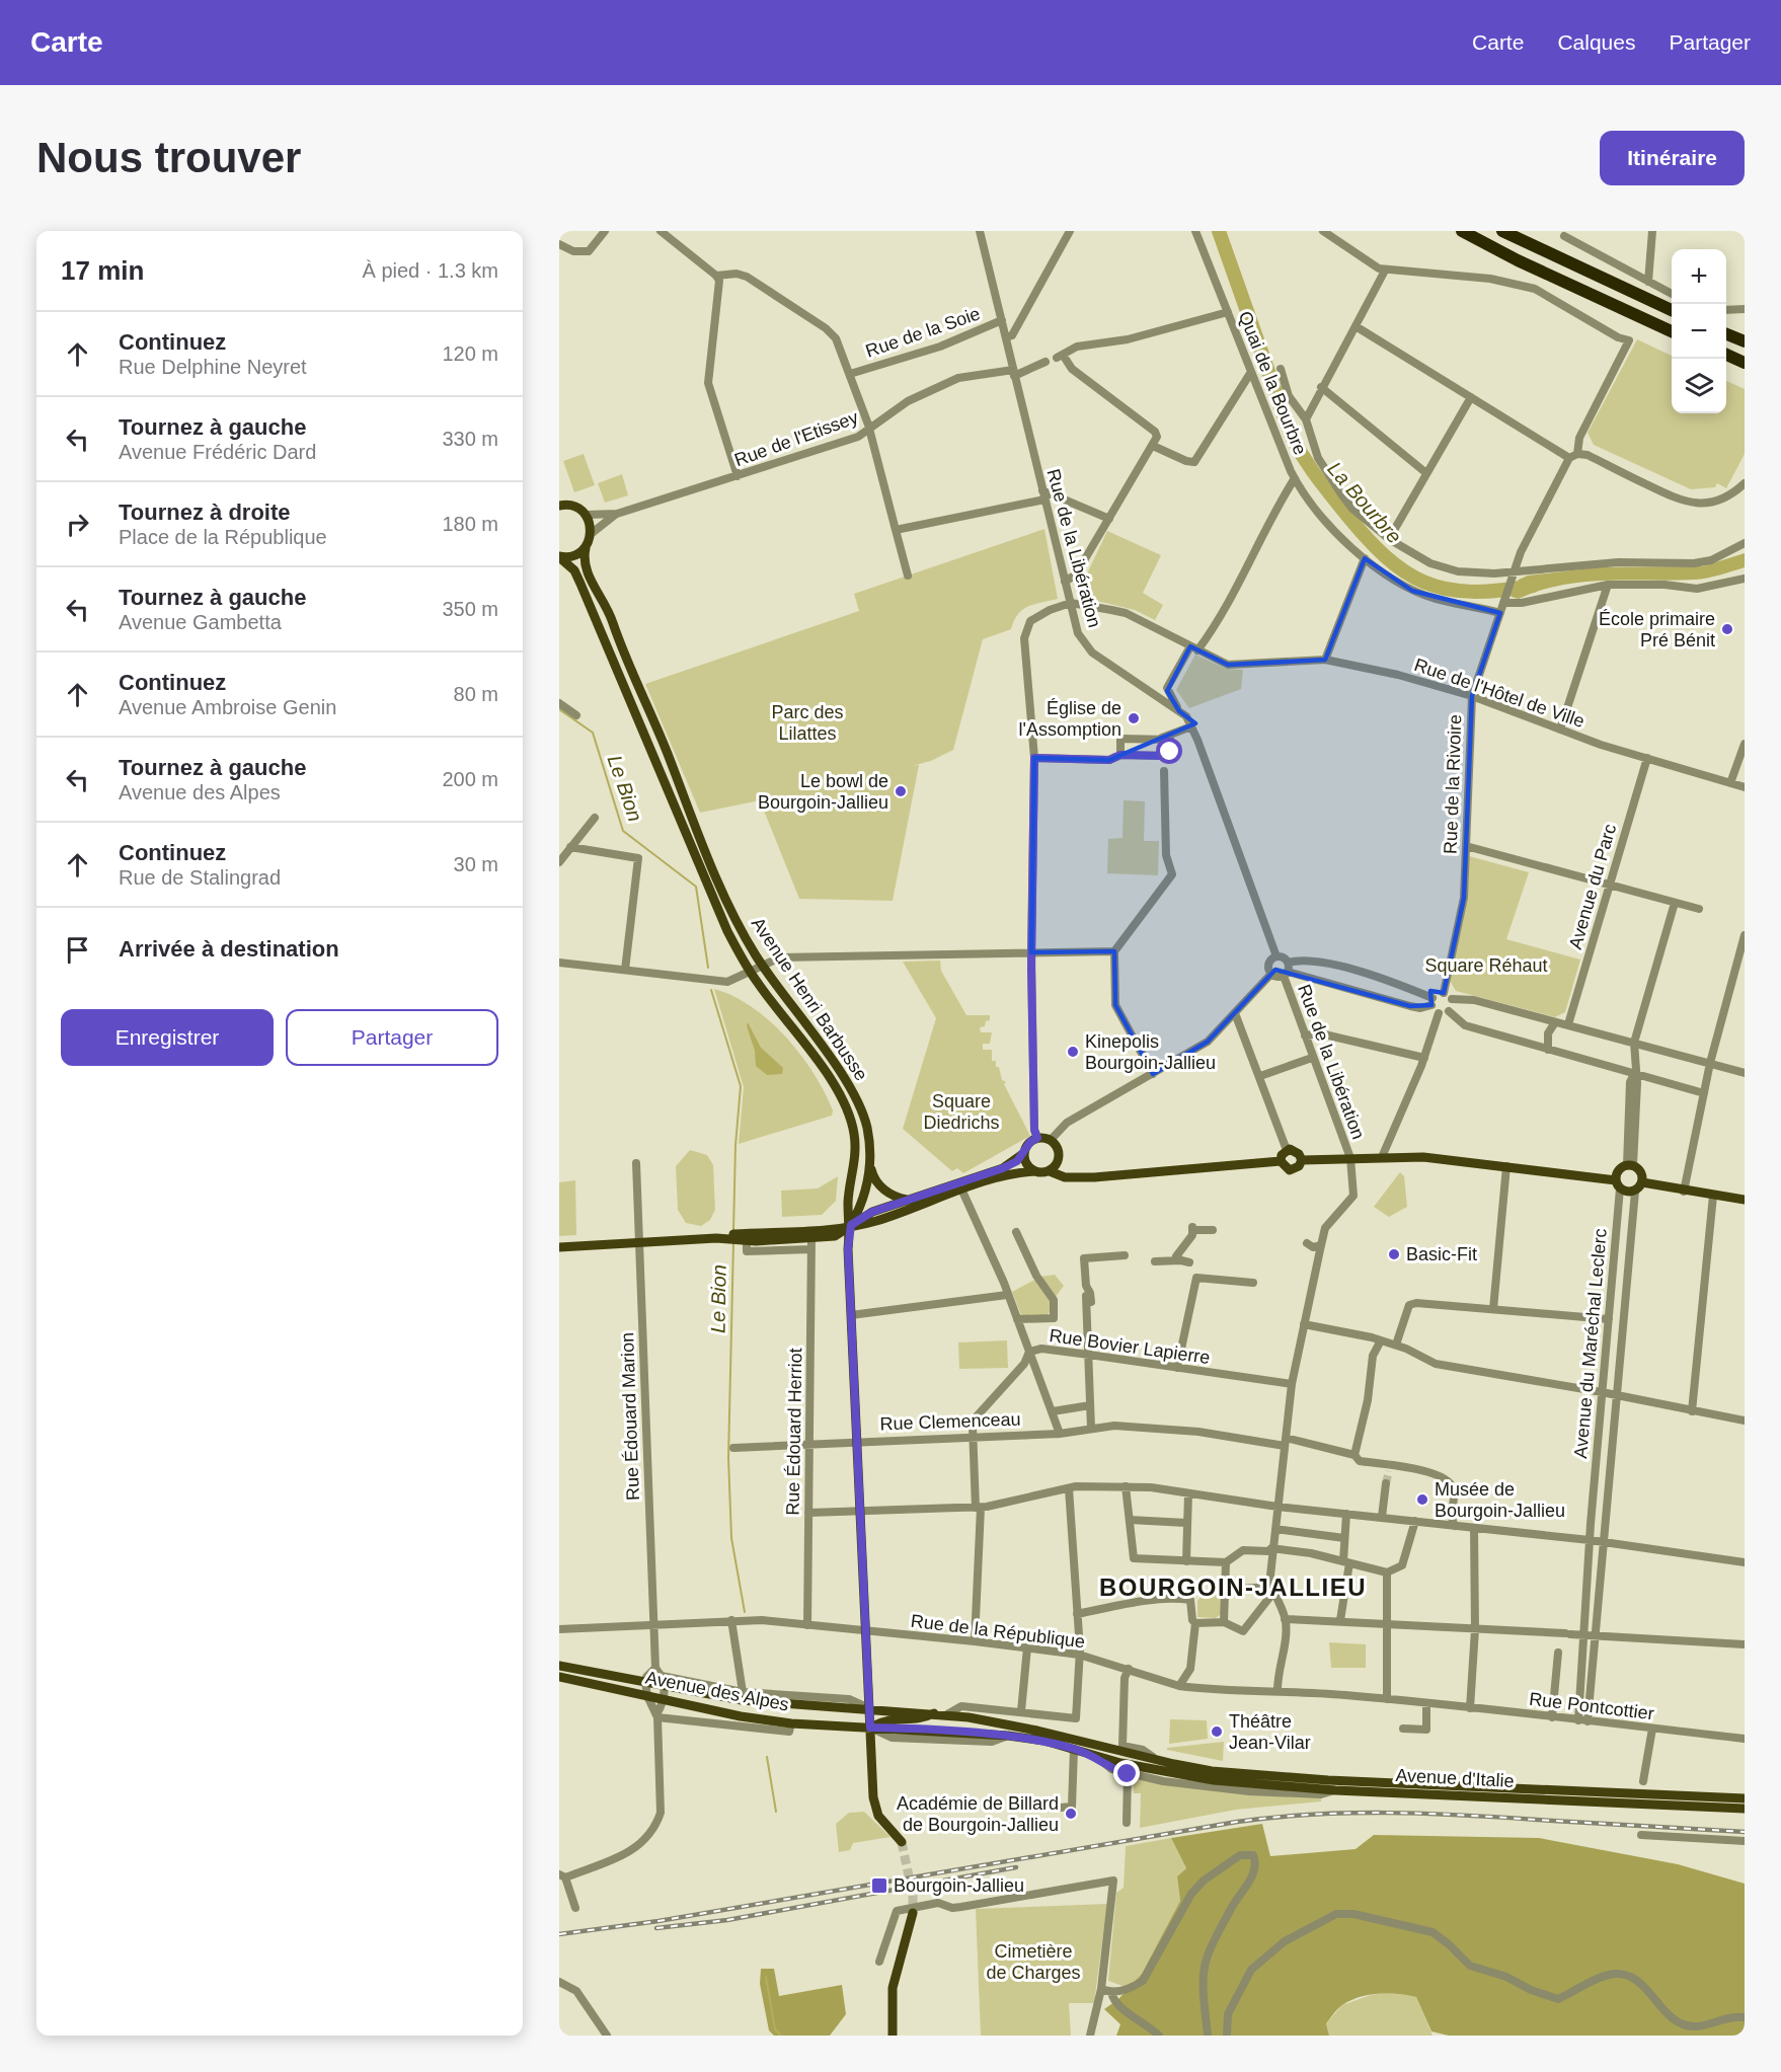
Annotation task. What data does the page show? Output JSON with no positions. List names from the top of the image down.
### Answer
{
  "streets": {
    "main road": ["Avenue Henri Barbusse", "Avenue des Alpes", "Avenue d'Italie"],
    "street": [
      "Rue de la Soie",
      "Quai de la Bourbre",
      "Rue de l'Etissey",
      "Rue de la Libération",
      "Rue de l'Hôtel de Ville",
      "Rue de la Rivoire",
      "Avenue du Parc",
      "Avenue du Maréchal Leclerc",
      "Rue Bovier Lapierre",
      "Rue Édouard Marion",
      "Rue Clemenceau",
      "Rue Édouard Herriot",
      "Rue de la République",
      "Rue Pontcottier"
    ]
  },
  "crossings": [
    ["Rue de la Soie", "Rue de la Libération"],
    ["Quai de la Bourbre", "Rue de la Rivoire"],
    ["Rue de l'Etissey", "Rue de la Libération"],
    ["Rue de la Libération", "Rue de l'Hôtel de Ville"],
    ["Rue de l'Hôtel de Ville", "Rue de la Rivoire"],
    ["Rue de l'Hôtel de Ville", "Avenue du Parc"],
    ["Avenue du Maréchal Leclerc", "Rue Pontcottier"],
    ["Rue Bovier Lapierre", "Rue Clemenceau"],
    ["Rue Édouard Marion", "Rue de la République"],
    ["Rue Clemenceau", "Rue Édouard Herriot"],
    ["Rue Édouard Herriot", "Rue de la République"],
    ["Rue de la République", "Avenue des Alpes"],
    ["Rue de la République", "Rue Pontcottier"],
    ["Avenue des Alpes", "Avenue d'Italie"]
  ],
  "districts": ["BOURGOIN-JALLIEU"],
  "water": ["La Bourbre", "Le Bion"],
  "parks": [
    "Parc des Lilattes",
    "Square Réhaut",
    "Square Diedrichs",
    "Cimetière de Charges"
  ],
  "places": {
    "other": [
      "École primaire Pré Bénit",
      "Église de l'Assomption",
      "Le bowl de Bourgoin-Jallieu",
      "Kinepolis Bourgoin-Jallieu",
      "Basic-Fit",
      "Musée de Bourgoin-Jallieu",
      "Théâtre Jean-Vilar",
      "Académie de Billard de Bourgoin-Jallieu"
    ],
    "transit": ["Bourgoin-Jallieu"]
  },
  "page": {
    "header": "Carte",
    "nav": ["Carte", "Calques", "Partager"],
    "buttons": [
      "Itinéraire",
      ["Enregistrer", "Partager"]
    ],
    "title": "Nous trouver",
    "heading": ["17 min", "À pied · 1.3 km"],
    "map_buttons": ["+", "−"],
    "list": [
      ["Continuez", "Rue Delphine Neyret", "120 m"],
      ["Tournez à gauche", "Avenue Frédéric Dard", "330 m"],
      ["Tournez à droite", "Place de la République", "180 m"],
      ["Tournez à gauche", "Avenue Gambetta", "350 m"],
      ["Continuez", "Avenue Ambroise Genin", "80 m"],
      ["Tournez à gauche", "Avenue des Alpes", "200 m"],
      ["Continuez", "Rue de Stalingrad", "30 m"],
      "Arrivée à destination"
    ]
  }
}
